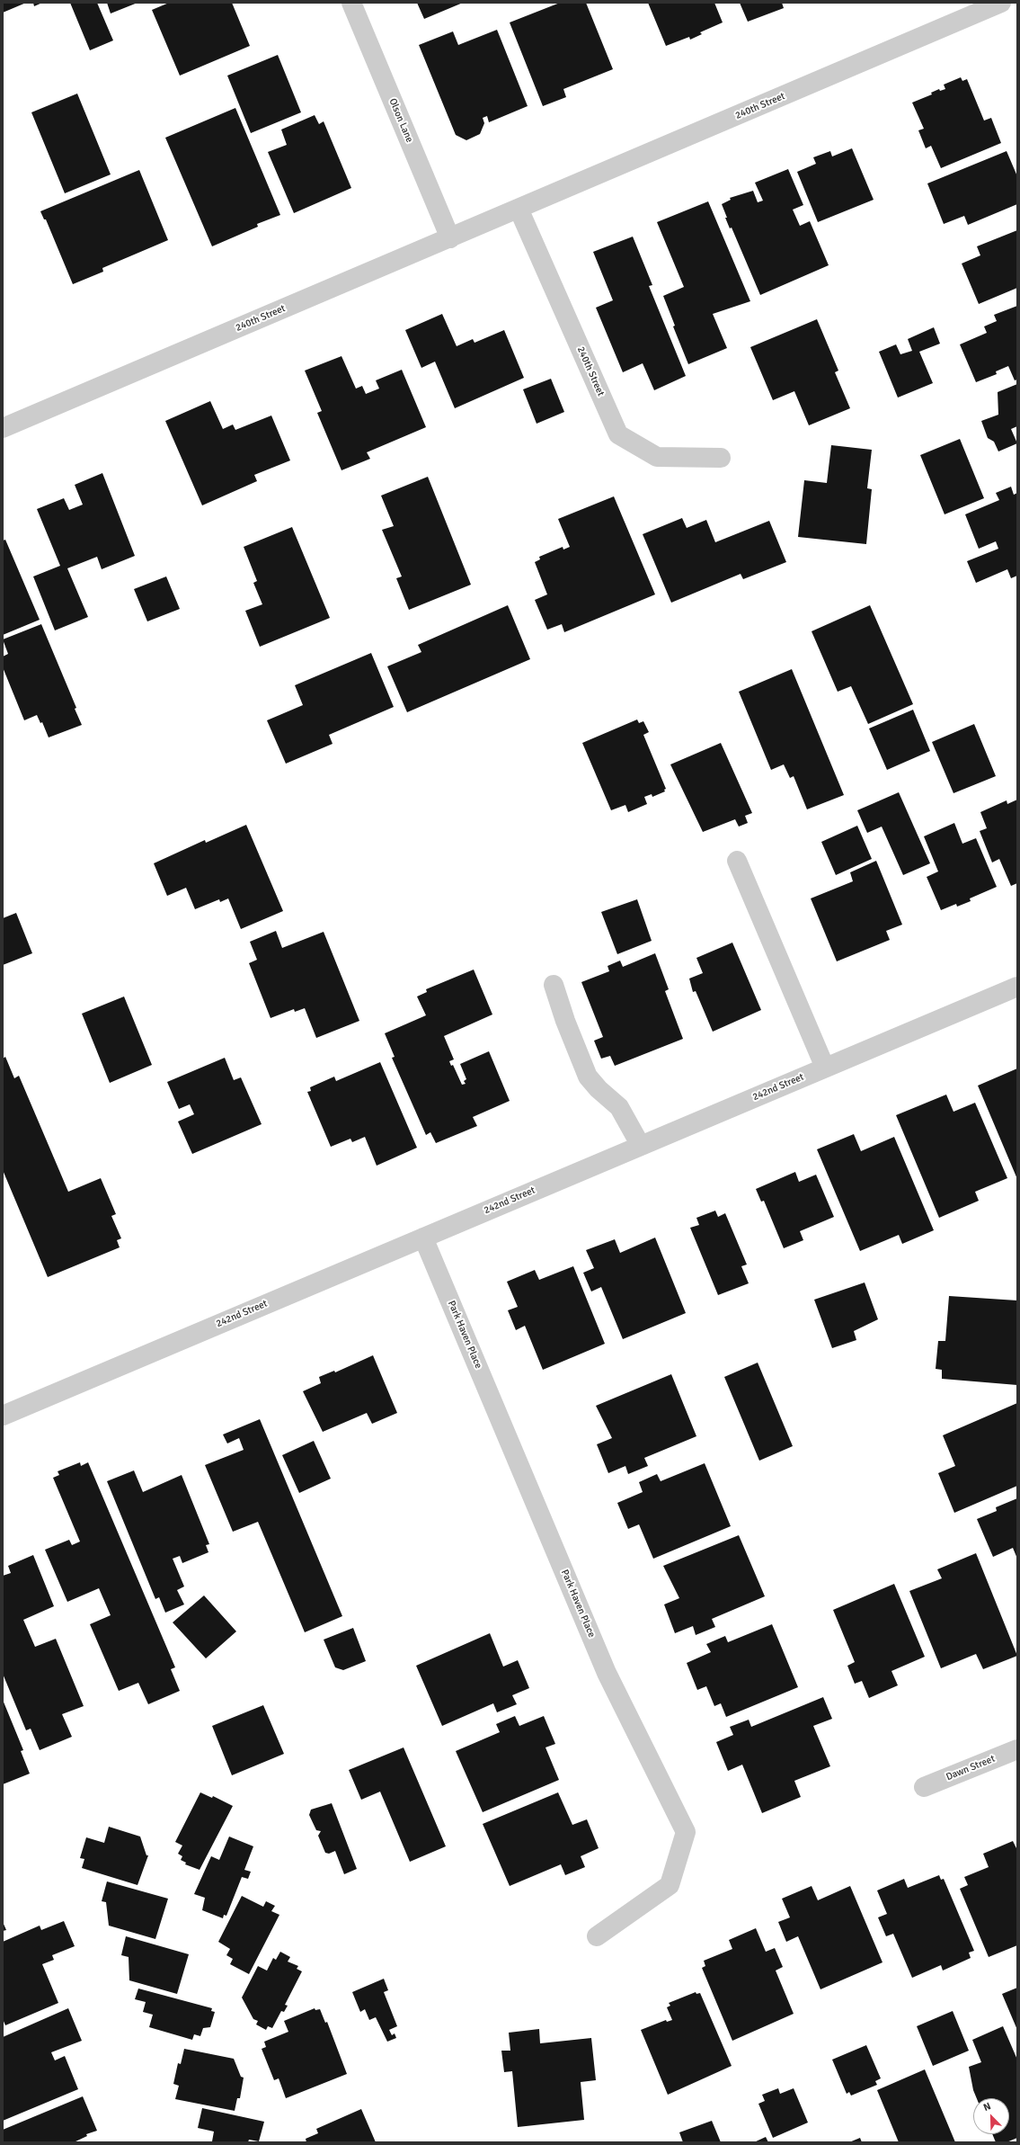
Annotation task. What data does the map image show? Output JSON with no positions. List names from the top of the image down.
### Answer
{
  "streets": {
    "street": [
      "240th Street",
      "Olson Lane",
      "242nd Street",
      "Park Haven Place",
      "Dawn Street"
    ]
  },
  "crossings": [
    ["240th Street", "Olson Lane"],
    ["242nd Street", "Park Haven Place"]
  ],
  "north": "top left"
}
